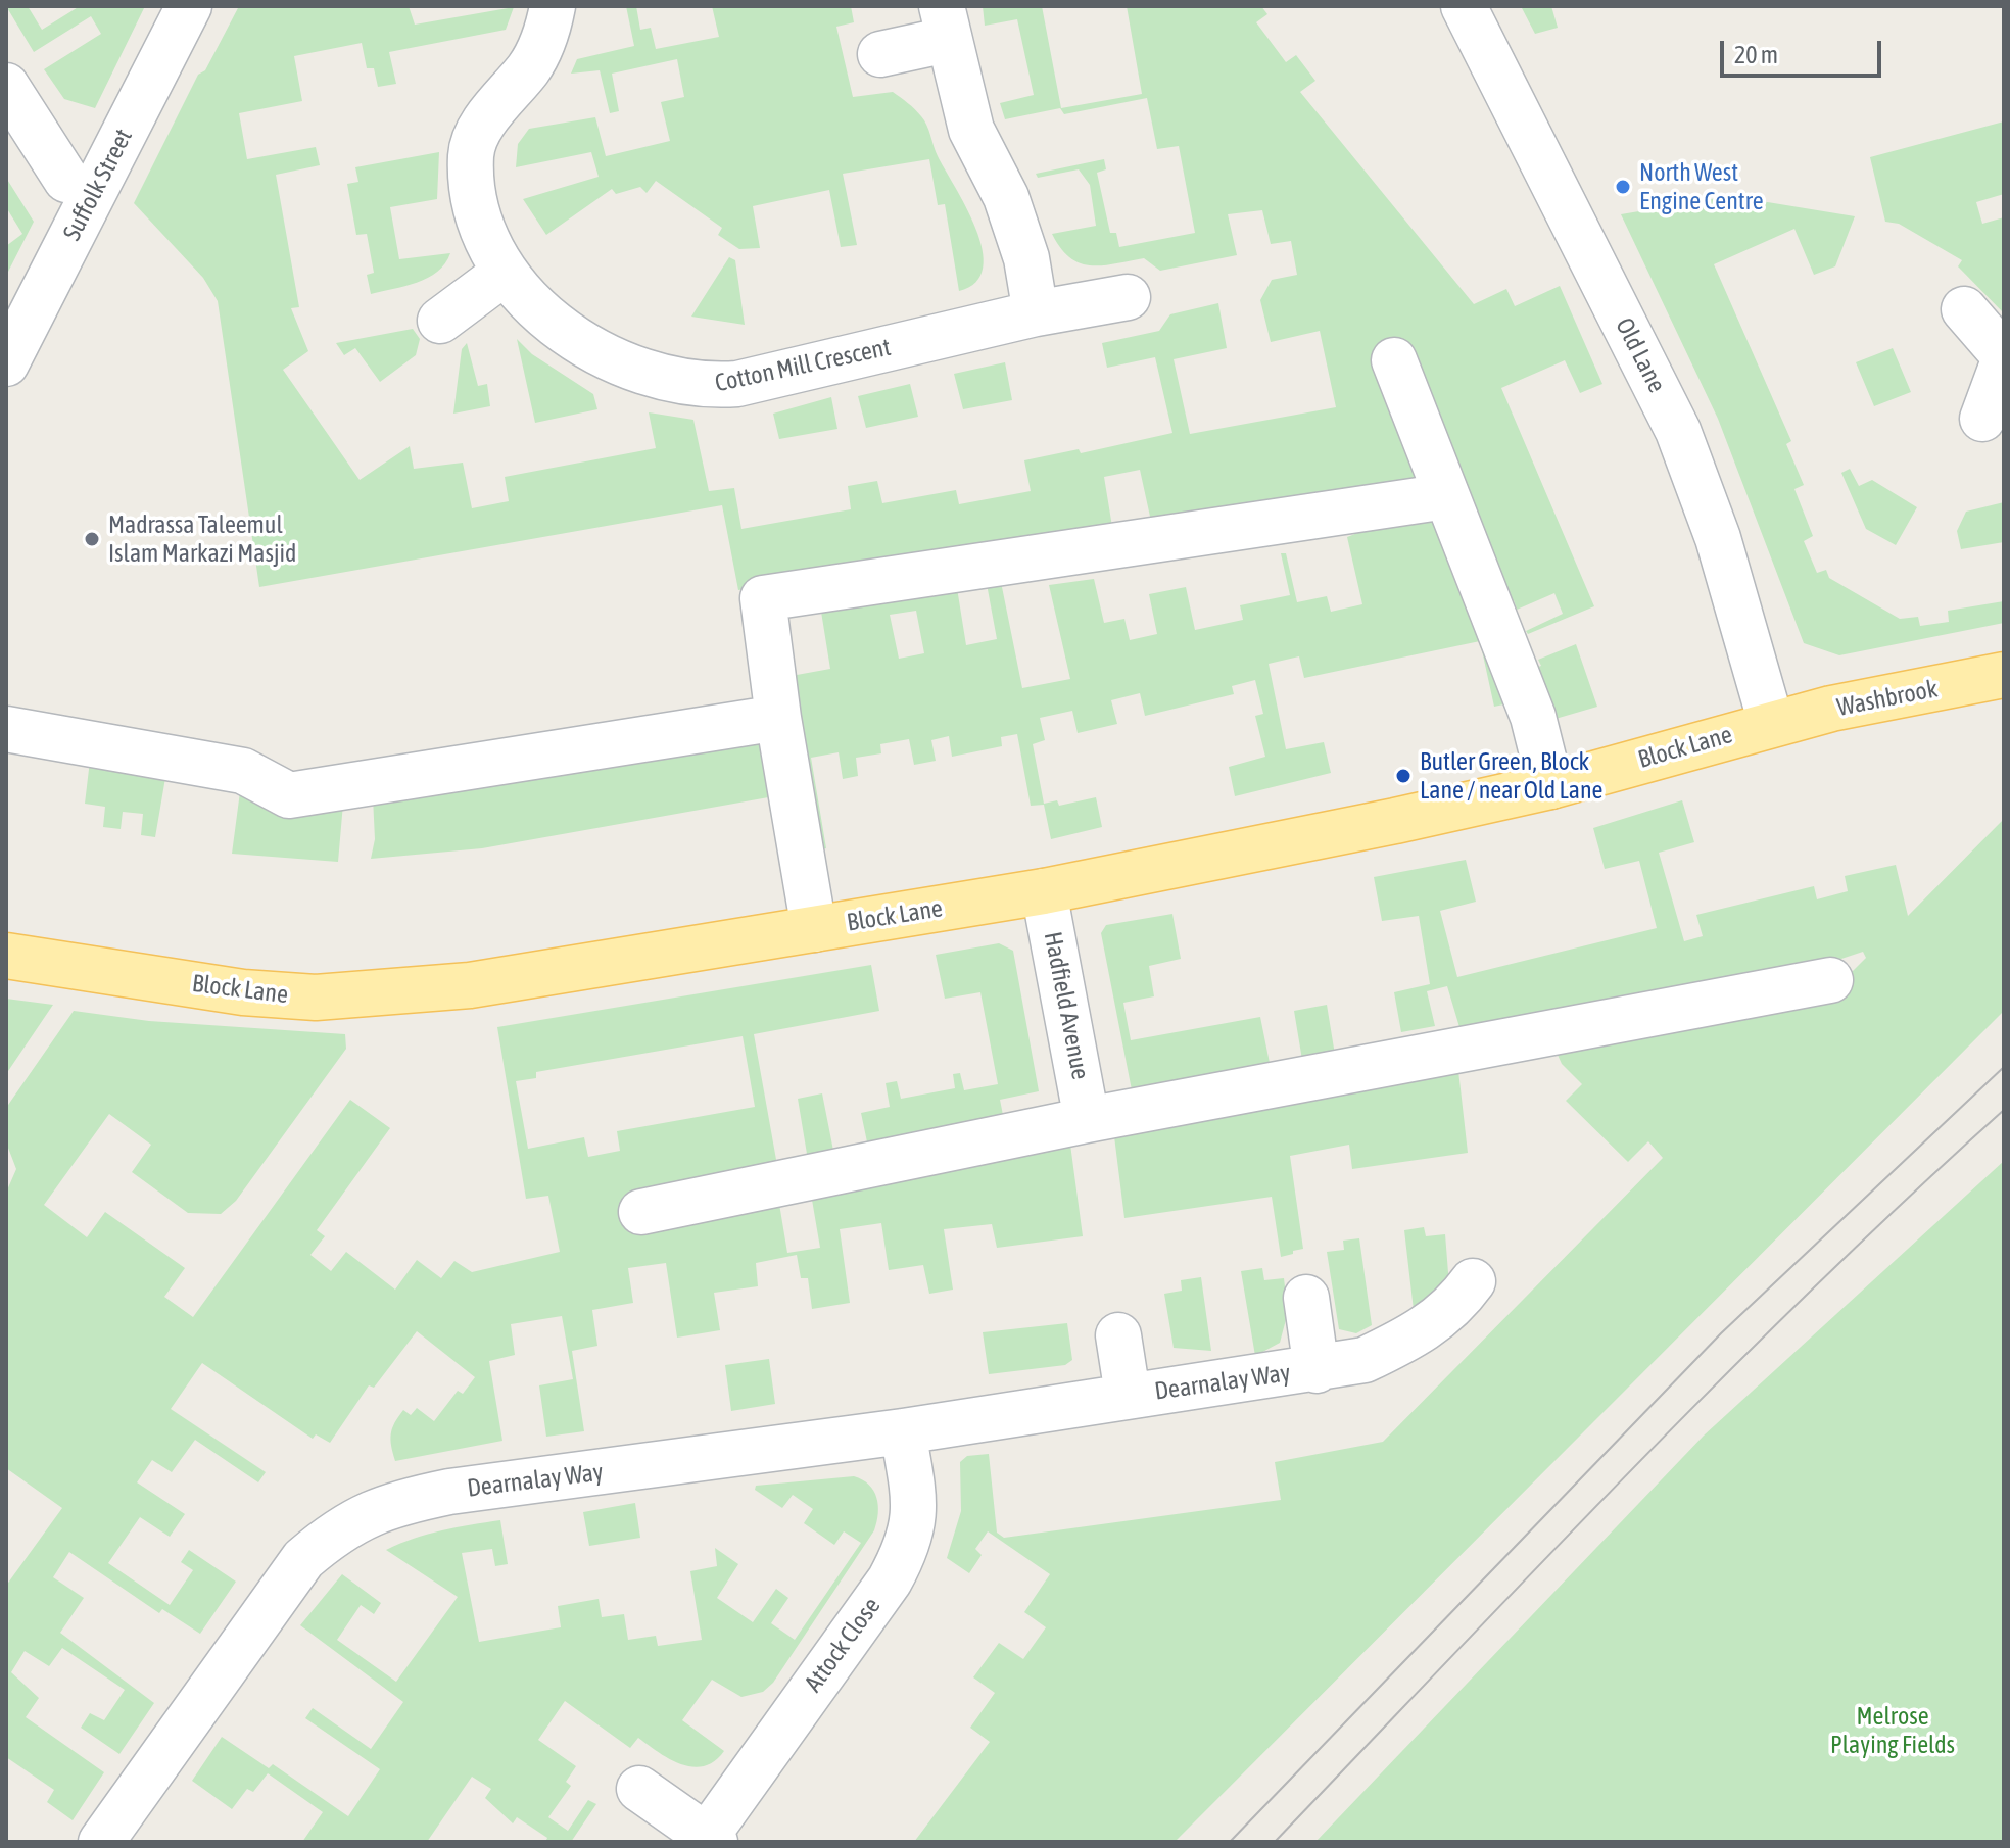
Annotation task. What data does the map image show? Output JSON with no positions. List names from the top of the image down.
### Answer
{
  "streets": {
    "main road": ["Washbrook", "Block Lane"],
    "street": [
      "Suffolk Street",
      "Old Lane",
      "Cotton Mill Crescent",
      "Hadfield Avenue",
      "Dearnalay Way",
      "Attock Close"
    ]
  },
  "crossings": [
    ["Old Lane", "Washbrook"],
    ["Old Lane", "Block Lane"],
    ["Washbrook", "Block Lane"],
    ["Block Lane", "Hadfield Avenue"],
    ["Dearnalay Way", "Attock Close"]
  ],
  "parks": ["Melrose Playing Fields"],
  "places": ["North West Engine Centre", "Madrassa Taleemul Islam Markazi Masjid", "Butler Green, Block Lane / near Old Lane"],
  "scale_bar": "20 m"
}
